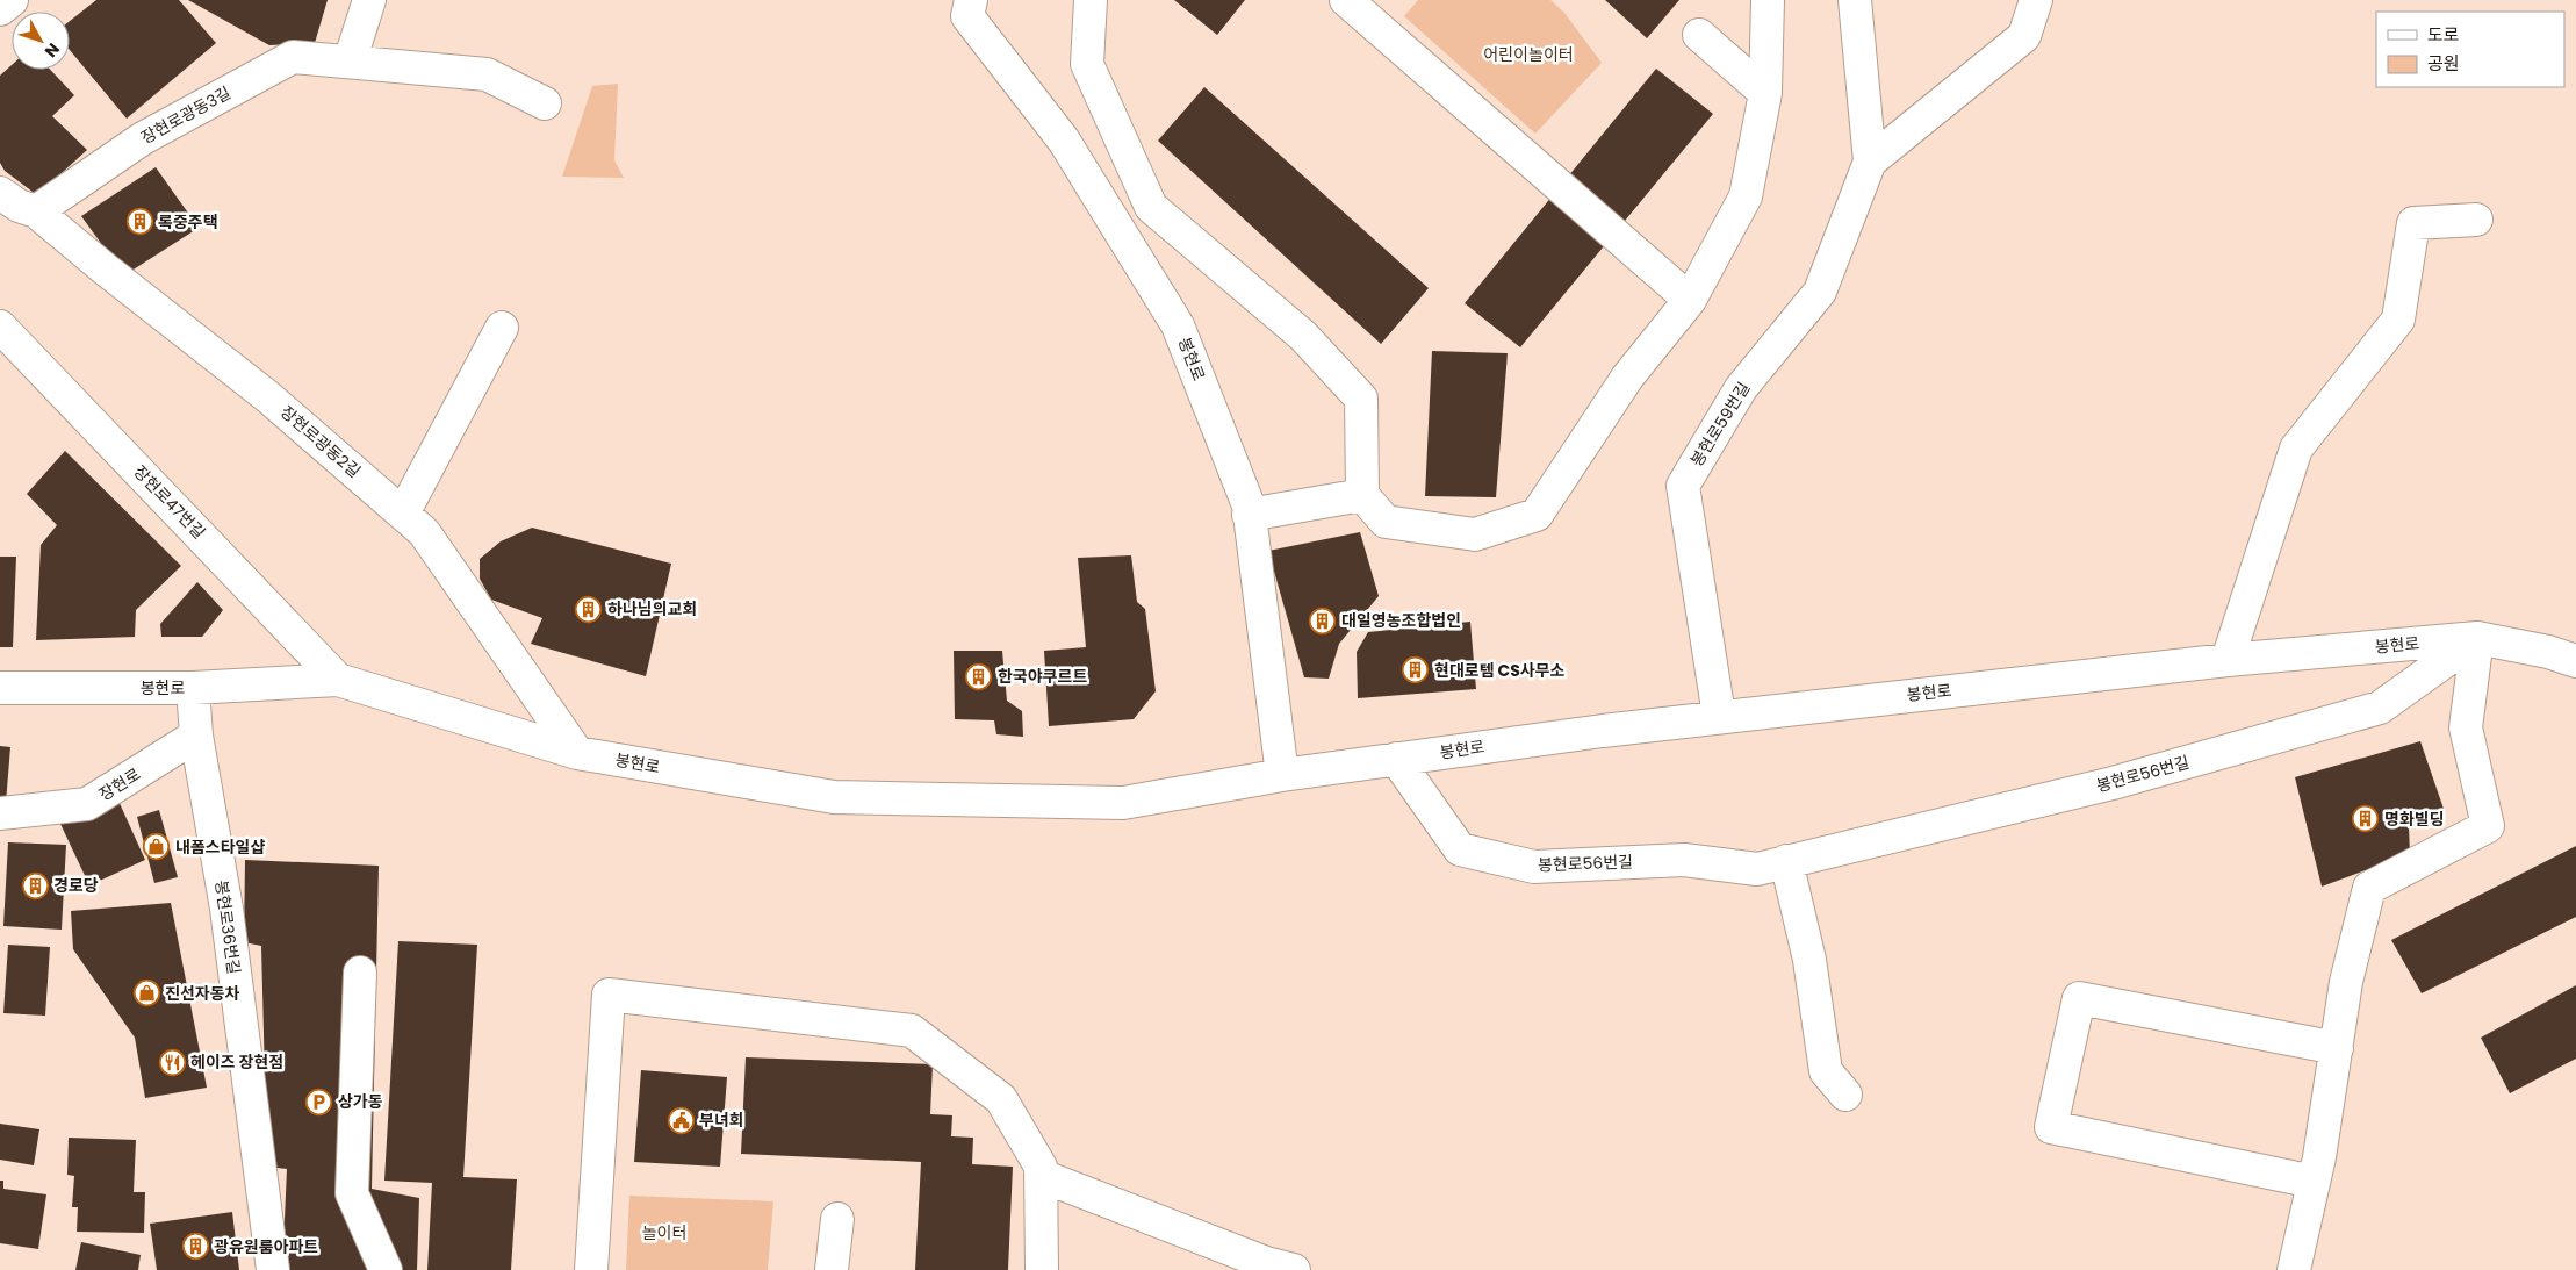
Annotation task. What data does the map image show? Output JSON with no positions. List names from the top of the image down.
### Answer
{
  "streets": {
    "street": [
      "장현로광동3길",
      "봉현로",
      "봉현로59번길",
      "장현로광동2길",
      "장현로47번길",
      "봉현로56번길",
      "장현로",
      "봉현로36번길"
    ]
  },
  "crossings": [
    ["장현로광동3길", "장현로광동2길"],
    ["봉현로", "봉현로59번길"],
    ["봉현로", "장현로광동2길"],
    ["봉현로", "장현로47번길"],
    ["봉현로", "봉현로56번길"],
    ["봉현로", "봉현로36번길"],
    ["장현로", "봉현로36번길"]
  ],
  "parks": ["어린이놀이터", "놀이터"],
  "places": {
    "building": [
      "록중주택",
      "하나님의교회",
      "대일영농조합법인",
      "현대로템 CS사무소",
      "한국야쿠르트",
      "명화빌딩",
      "경로당",
      "광유원룸아파트"
    ],
    "shop": ["내폼스타일샵", "진선자동차"],
    "restaurant": ["헤이즈 장현점"],
    "parking": ["상가동"],
    "public building": ["부녀회"]
  },
  "legend": ["도로", "공원"],
  "north": "bottom right"
}
